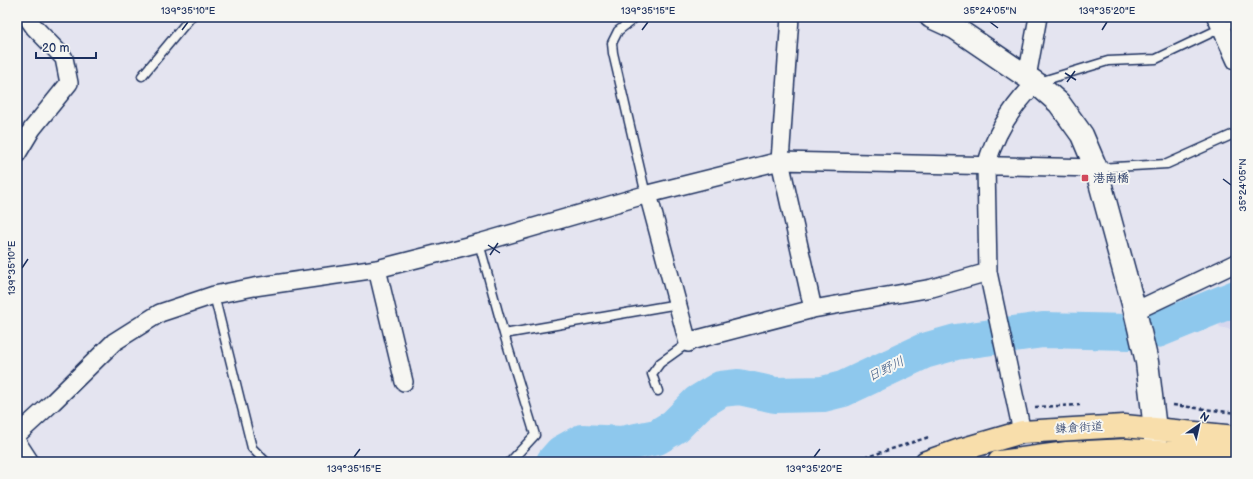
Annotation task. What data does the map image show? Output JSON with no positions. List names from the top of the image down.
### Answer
{
  "streets": {
    "main road": ["鎌倉街道"]
  },
  "water": ["日野川"],
  "places": {
    "transit": ["港南橋"]
  },
  "scale_bar": "20 m",
  "north": "top right",
  "coordinates": [
    "139°35'10\"E",
    "139°35'15\"E",
    "35°24'05\"N",
    "139°35'20\"E"
  ]
}
